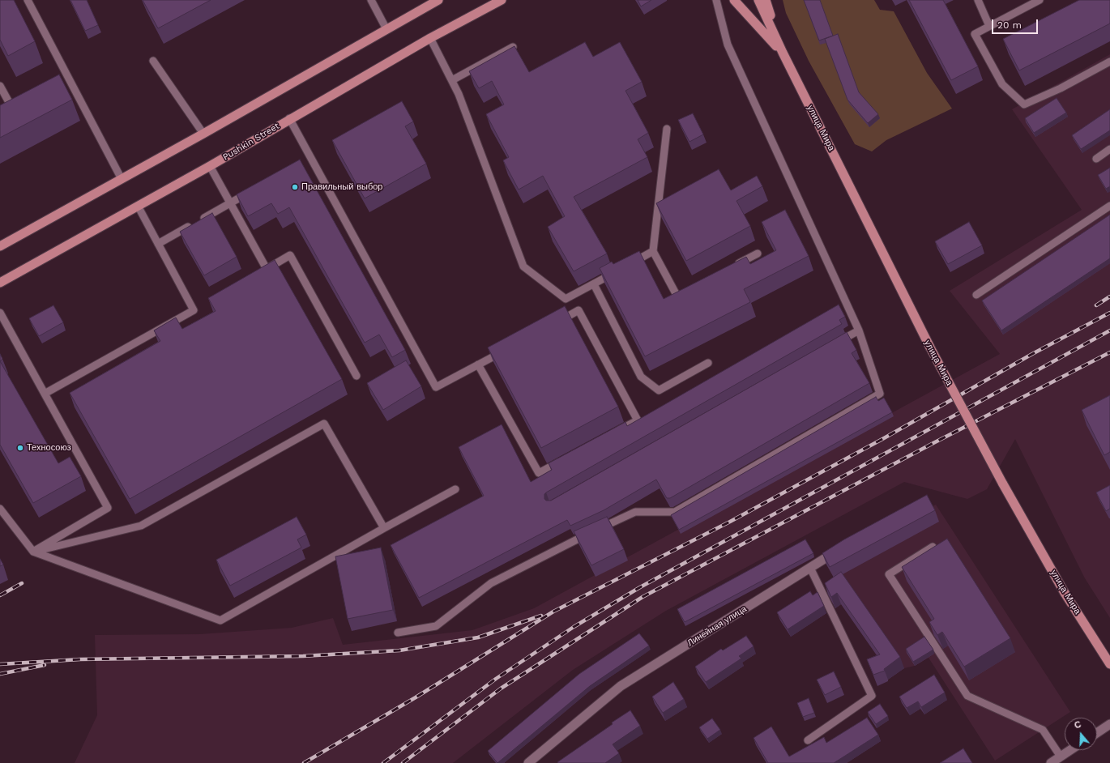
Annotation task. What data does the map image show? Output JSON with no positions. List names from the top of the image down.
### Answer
{
  "streets": {
    "main road": ["улица Мира", "Pushkin Street"],
    "street": ["Линейная улица"]
  },
  "places": ["Правильный выбор", "Техносоюз"],
  "scale_bar": "20 m",
  "north": "top"
}
